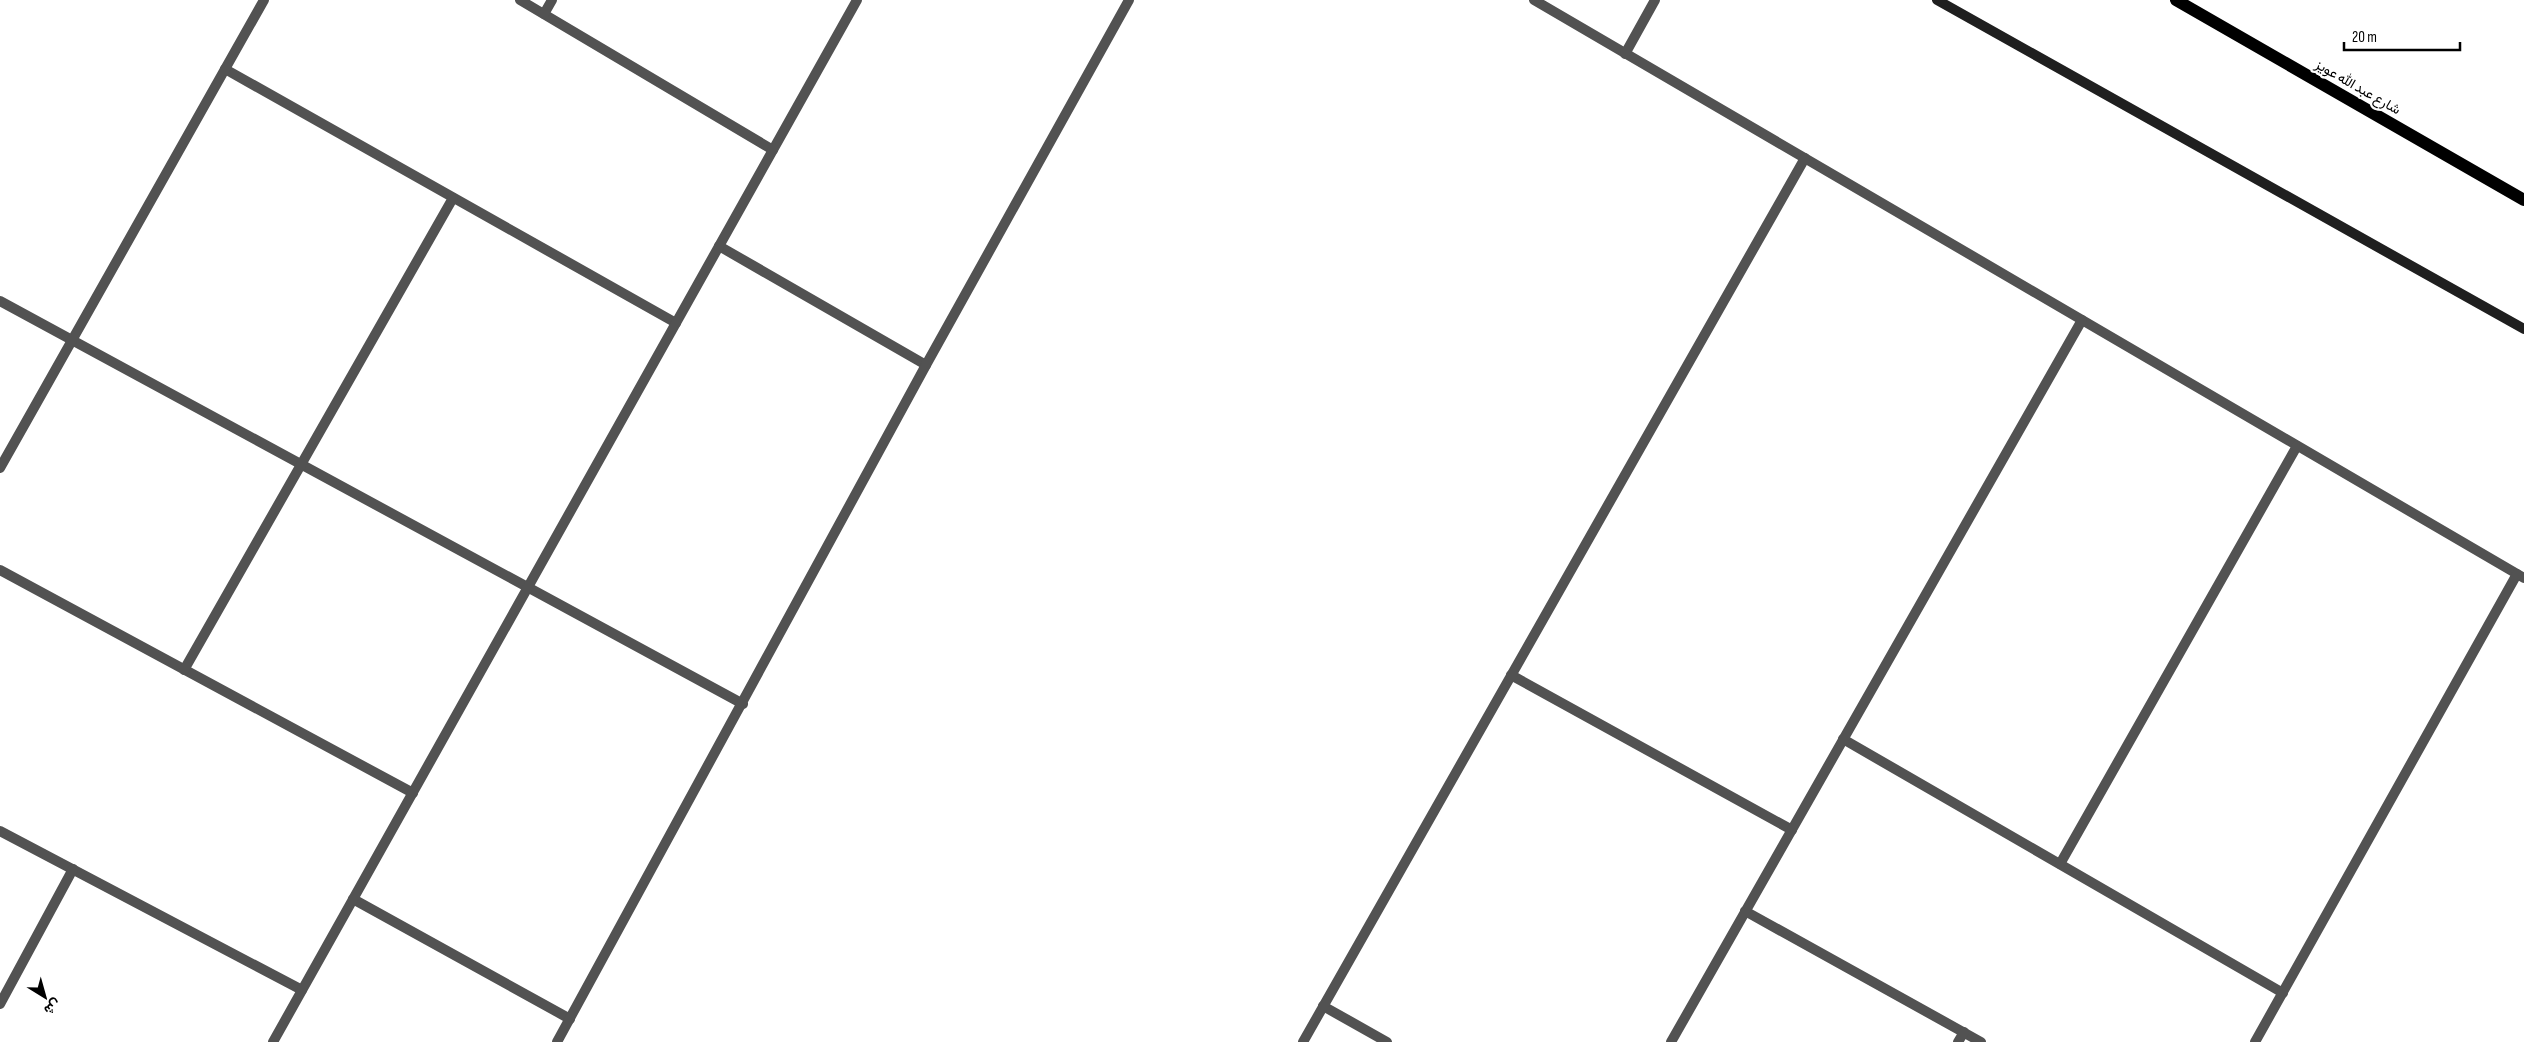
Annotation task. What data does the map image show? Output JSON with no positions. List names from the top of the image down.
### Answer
{
  "streets": {
    "main road": ["شارع عبد الله عويز"]
  },
  "scale_bar": "20 m",
  "north": "bottom right"
}
